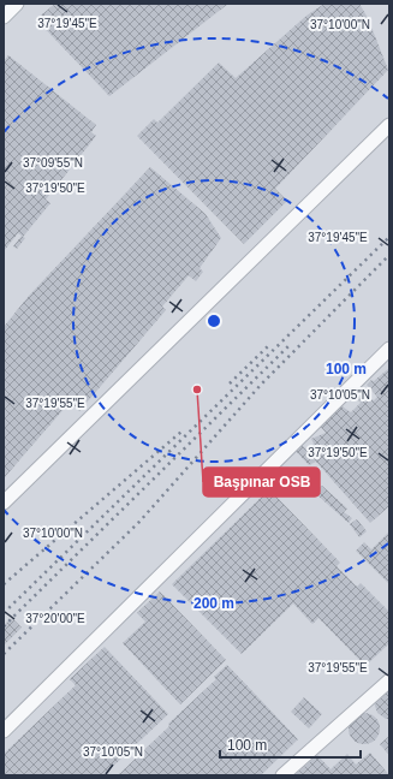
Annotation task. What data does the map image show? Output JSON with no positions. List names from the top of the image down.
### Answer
{
  "places": ["Başpınar OSB"],
  "scale_bar": "100 m",
  "coordinates": [
    "37°19'45\"E",
    "37°10'00\"N",
    "37°09'55\"N",
    "37°19'50\"E",
    "37°10'05\"N",
    "37°19'55\"E",
    "37°20'00\"E"
  ],
  "rings": ["100 m", "200 m"]
}
